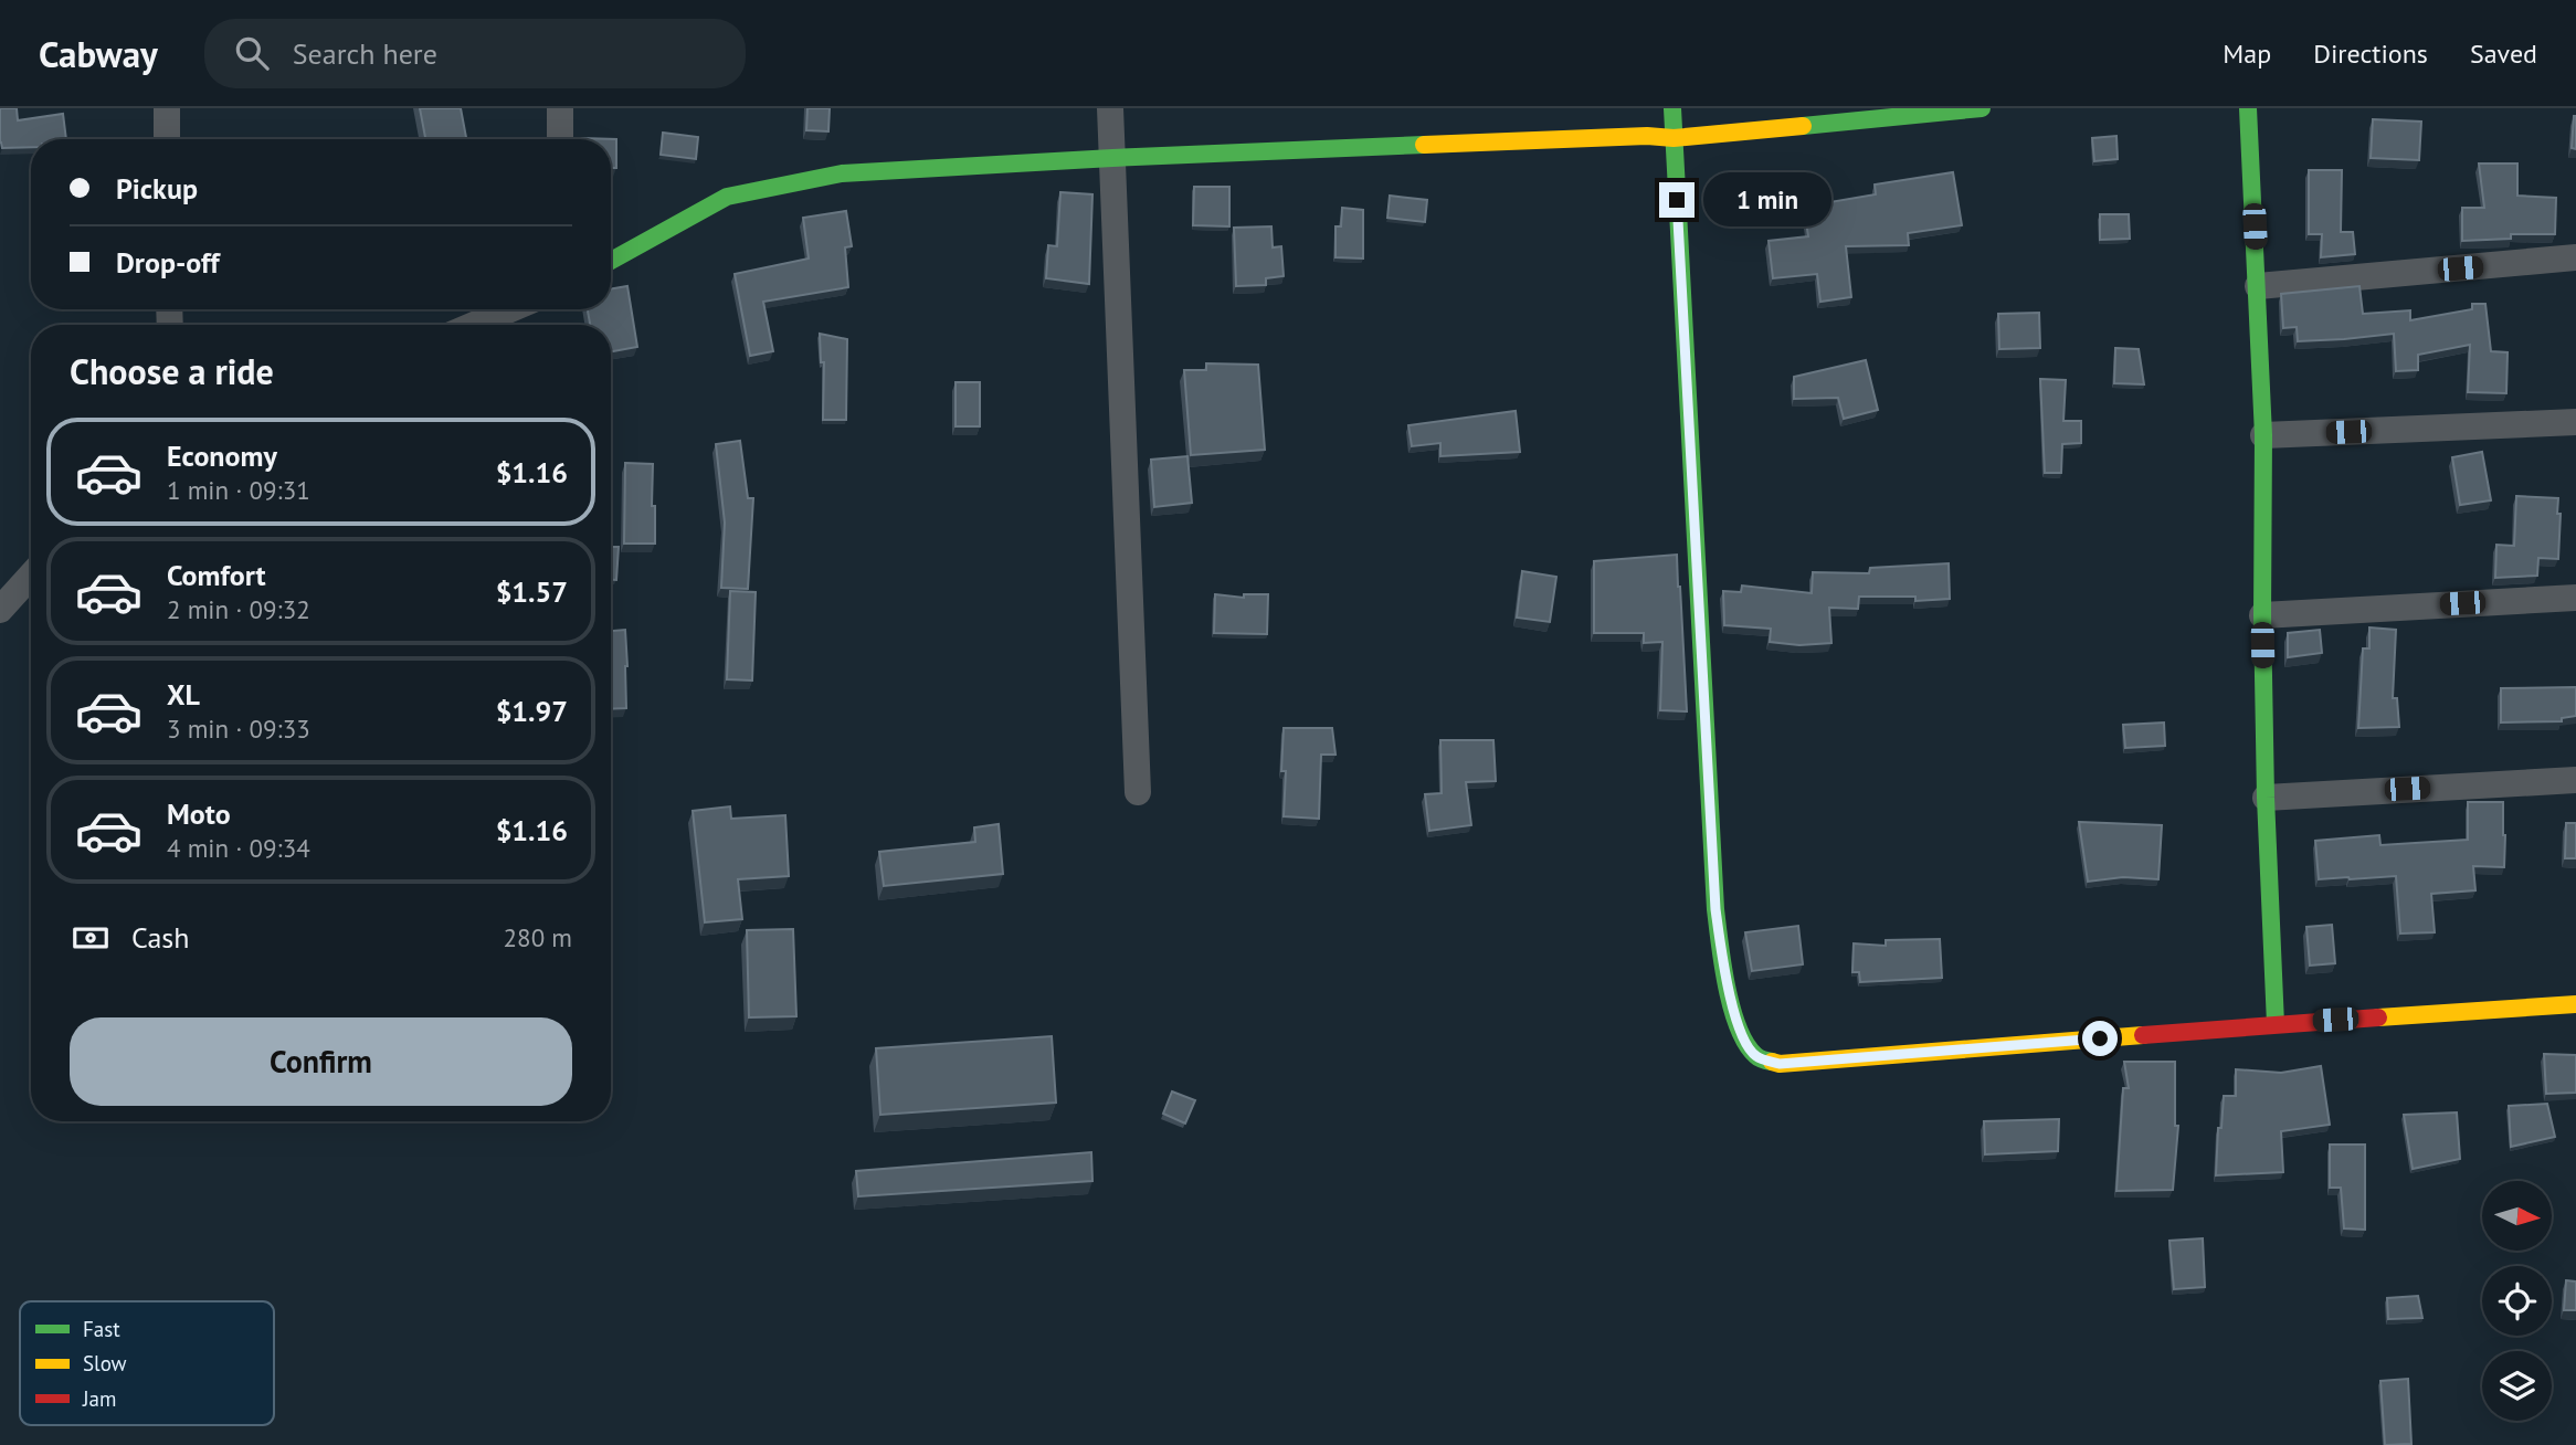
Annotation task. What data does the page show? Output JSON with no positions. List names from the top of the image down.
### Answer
{
  "legend": ["Fast", "Slow", "Jam"],
  "north": "right",
  "page": {
    "header": "Cabway",
    "search": "Search here",
    "nav": ["Map", "Directions", "Saved"],
    "banner": ["Pickup", "Drop-off"],
    "bubble": "1 min",
    "heading": "Choose a ride",
    "list": [
      {
        "name": "Economy",
        "note": "1 min · 09:31",
        "value": "$1.16"
      },
      {
        "name": "Comfort",
        "note": "2 min · 09:32",
        "value": "$1.57"
      },
      {
        "name": "XL",
        "note": "3 min · 09:33",
        "value": "$1.97"
      },
      {
        "name": "Moto",
        "note": "4 min · 09:34",
        "value": "$1.16"
      }
    ],
    "pay": ["Cash", "280 m"],
    "buttons": "Confirm"
  }
}
